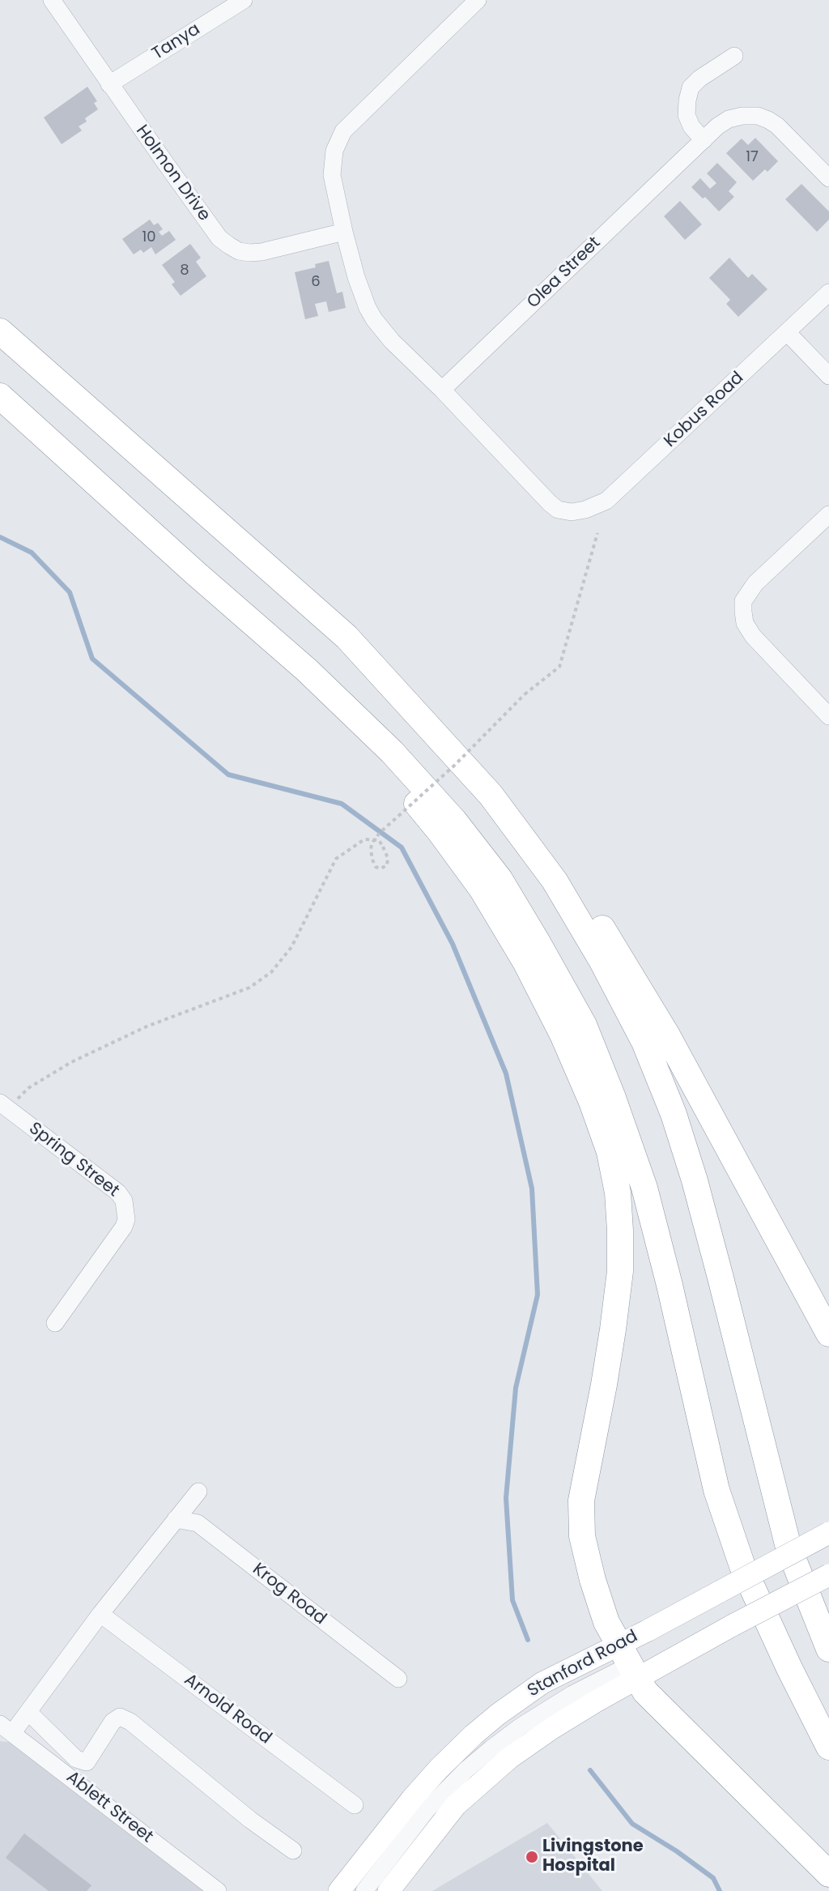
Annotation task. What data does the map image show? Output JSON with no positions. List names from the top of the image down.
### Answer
{
  "streets": {
    "main road": ["Stanford Road"],
    "street": [
      "Tanya",
      "Holmon Drive",
      "Olea Street",
      "Kobus Road",
      "Spring Street",
      "Krog Road",
      "Arnold Road",
      "Ablett Street"
    ]
  },
  "crossings": [
    ["Tanya", "Holmon Drive"],
    ["Olea Street", "Kobus Road"]
  ],
  "places": ["Livingstone Hospital"],
  "house_numbers": [
    "17",
    "10",
    "8",
    "6"
  ]
}
